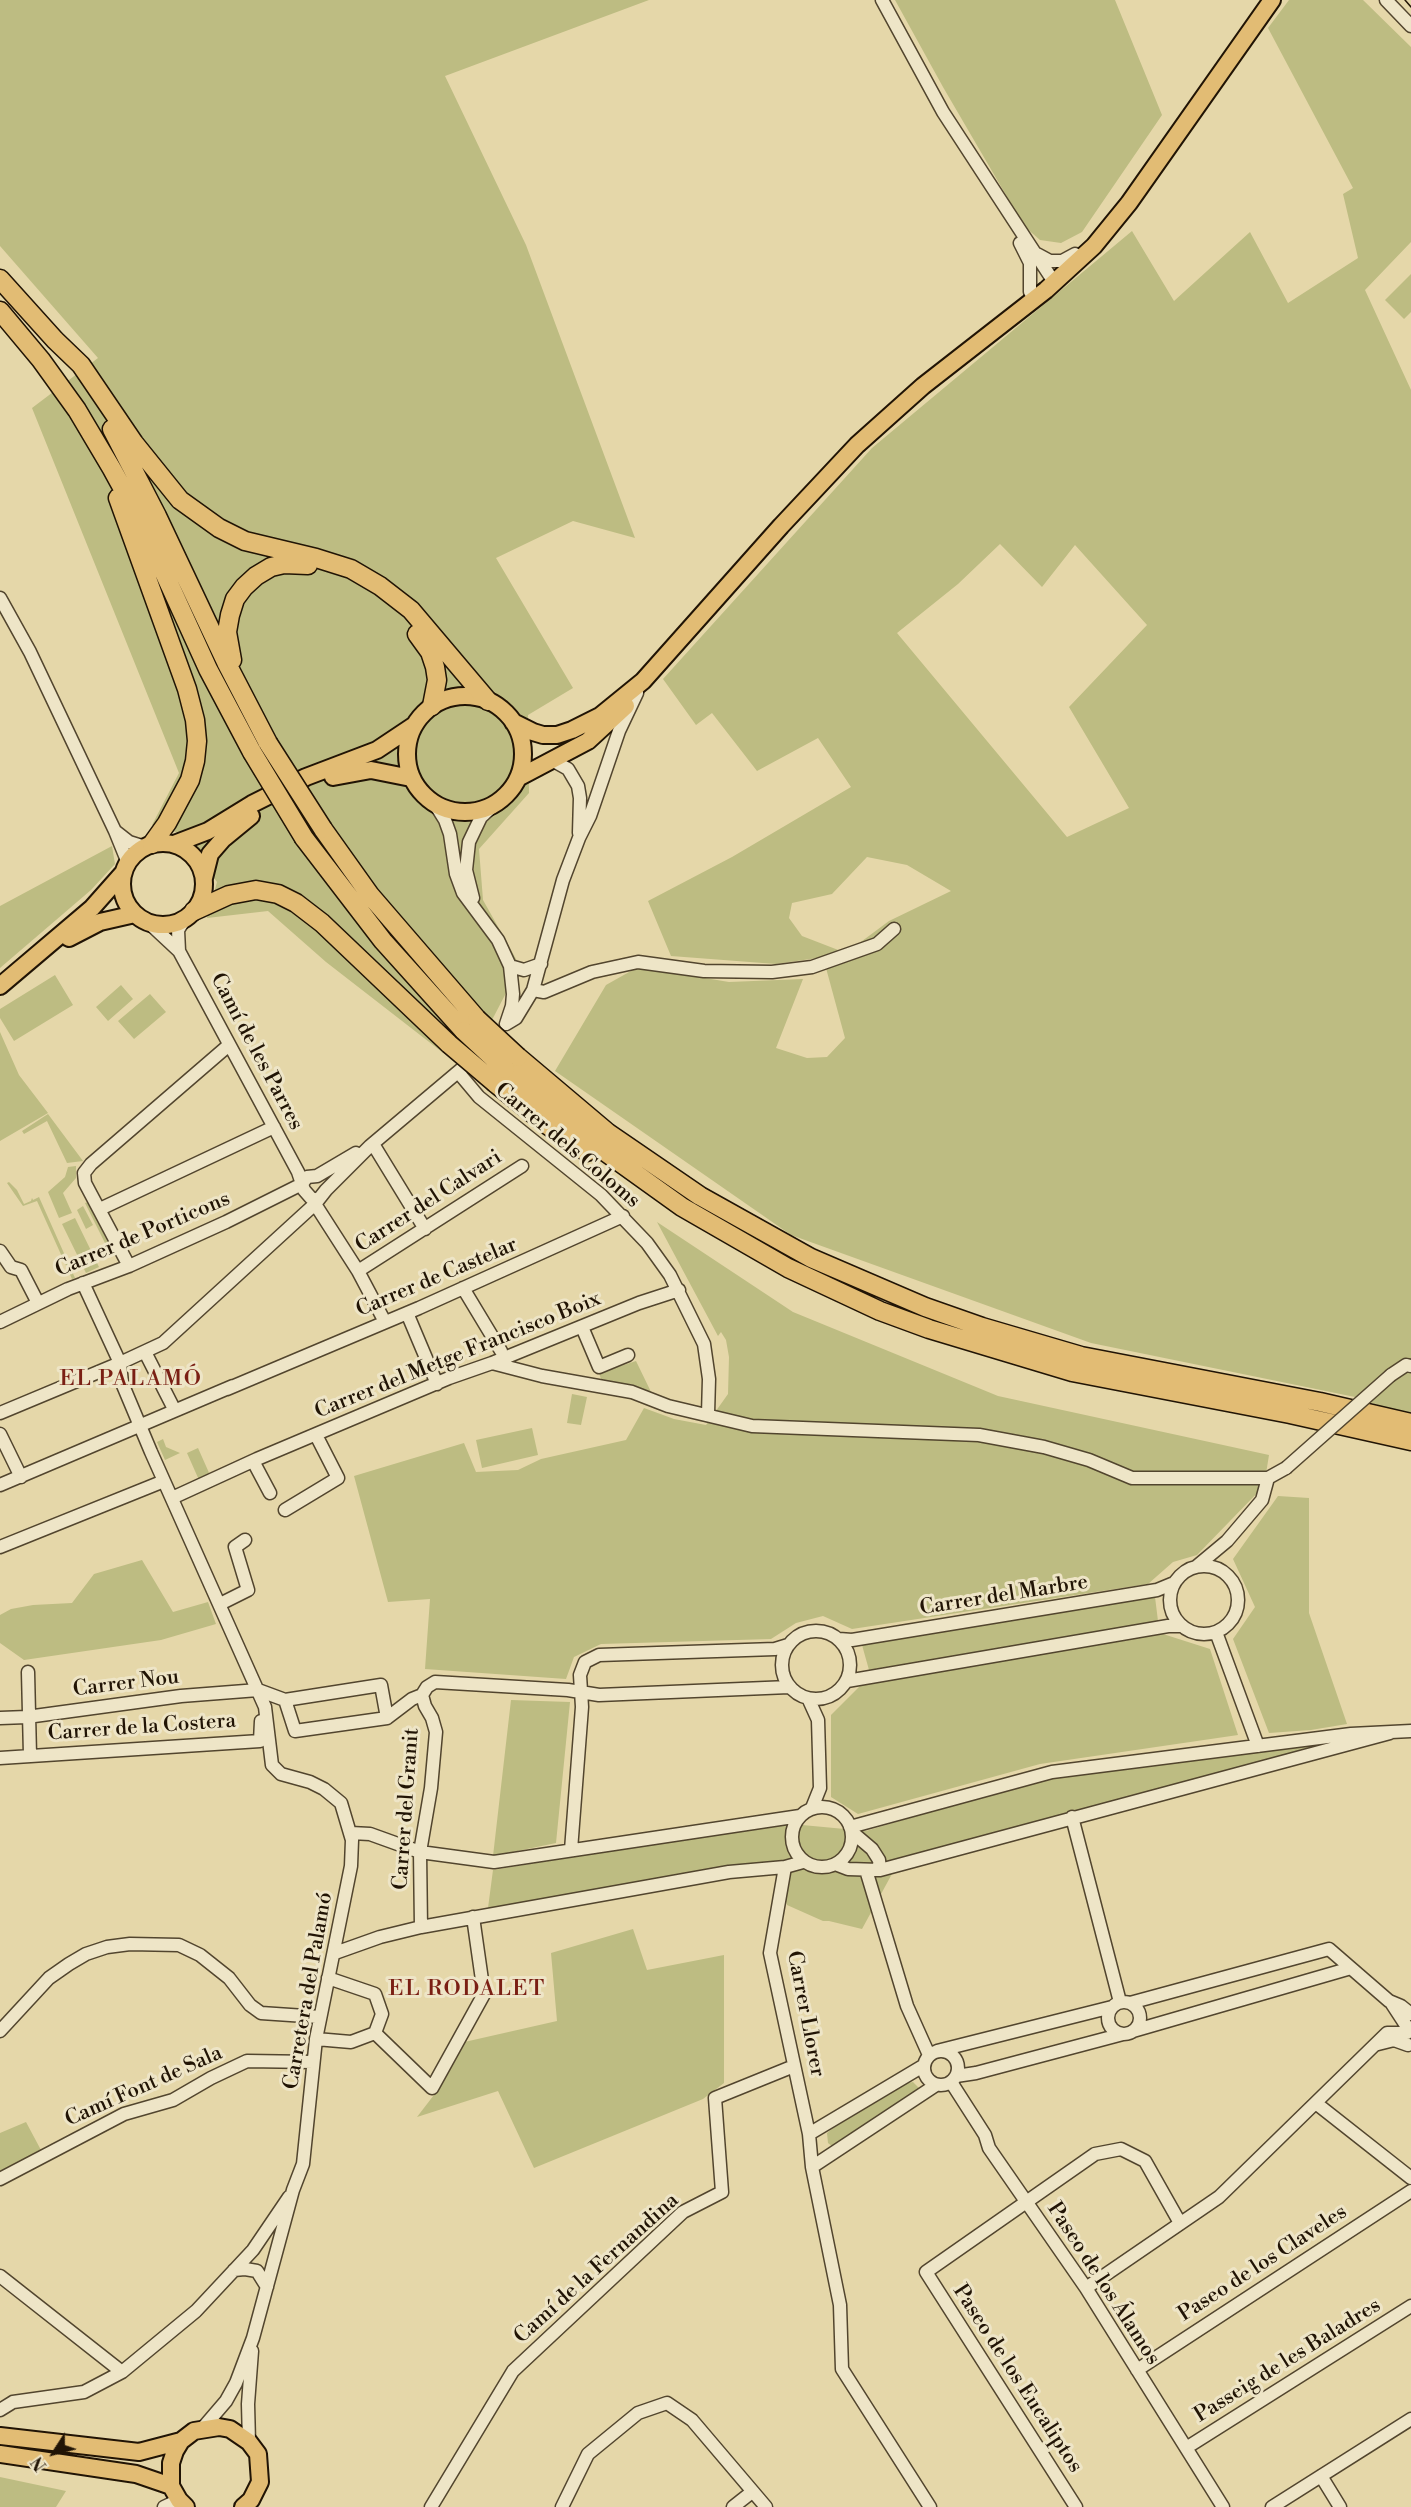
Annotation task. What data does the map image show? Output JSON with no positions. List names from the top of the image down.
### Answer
{
  "streets": {
    "street": [
      "Camí de les Parres",
      "Carrer dels Coloms",
      "Carrer del Calvari",
      "Carrer de Porticons",
      "Carrer de Castelar",
      "Carrer del Metge Francisco Boix",
      "Carrer del Marbre",
      "Carrer Nou",
      "Carrer de la Costera",
      "Carrer del Granit",
      "Carretera del Palamó",
      "Carrer Llorer",
      "Camí Font de Sala",
      "Paseo de los Claveles",
      "Camí de la Fernandina",
      "Paseo de los Álamos",
      "Passeig de les Baladres",
      "Paseo de los Eucaliptos"
    ]
  },
  "crossings": [
    ["Camí de les Parres", "Carrer de Porticons"],
    ["Carrer dels Coloms", "Carrer de Porticons"],
    ["Carrer dels Coloms", "Carrer de Castelar"],
    ["Carrer dels Coloms", "Carrer del Metge Francisco Boix"],
    ["Carrer Nou", "Carrer de la Costera"],
    ["Carrer Nou", "Carretera del Palamó"],
    ["Carrer de la Costera", "Carretera del Palamó"],
    ["Carretera del Palamó", "Camí Font de Sala"],
    ["Carrer Llorer", "Camí de la Fernandina"],
    ["Paseo de los Claveles", "Paseo de los Álamos"],
    ["Paseo de los Álamos", "Passeig de les Baladres"],
    ["Paseo de los Álamos", "Paseo de los Eucaliptos"]
  ],
  "districts": ["EL PALAMÓ", "EL RODALET"],
  "north": "bottom left"
}
